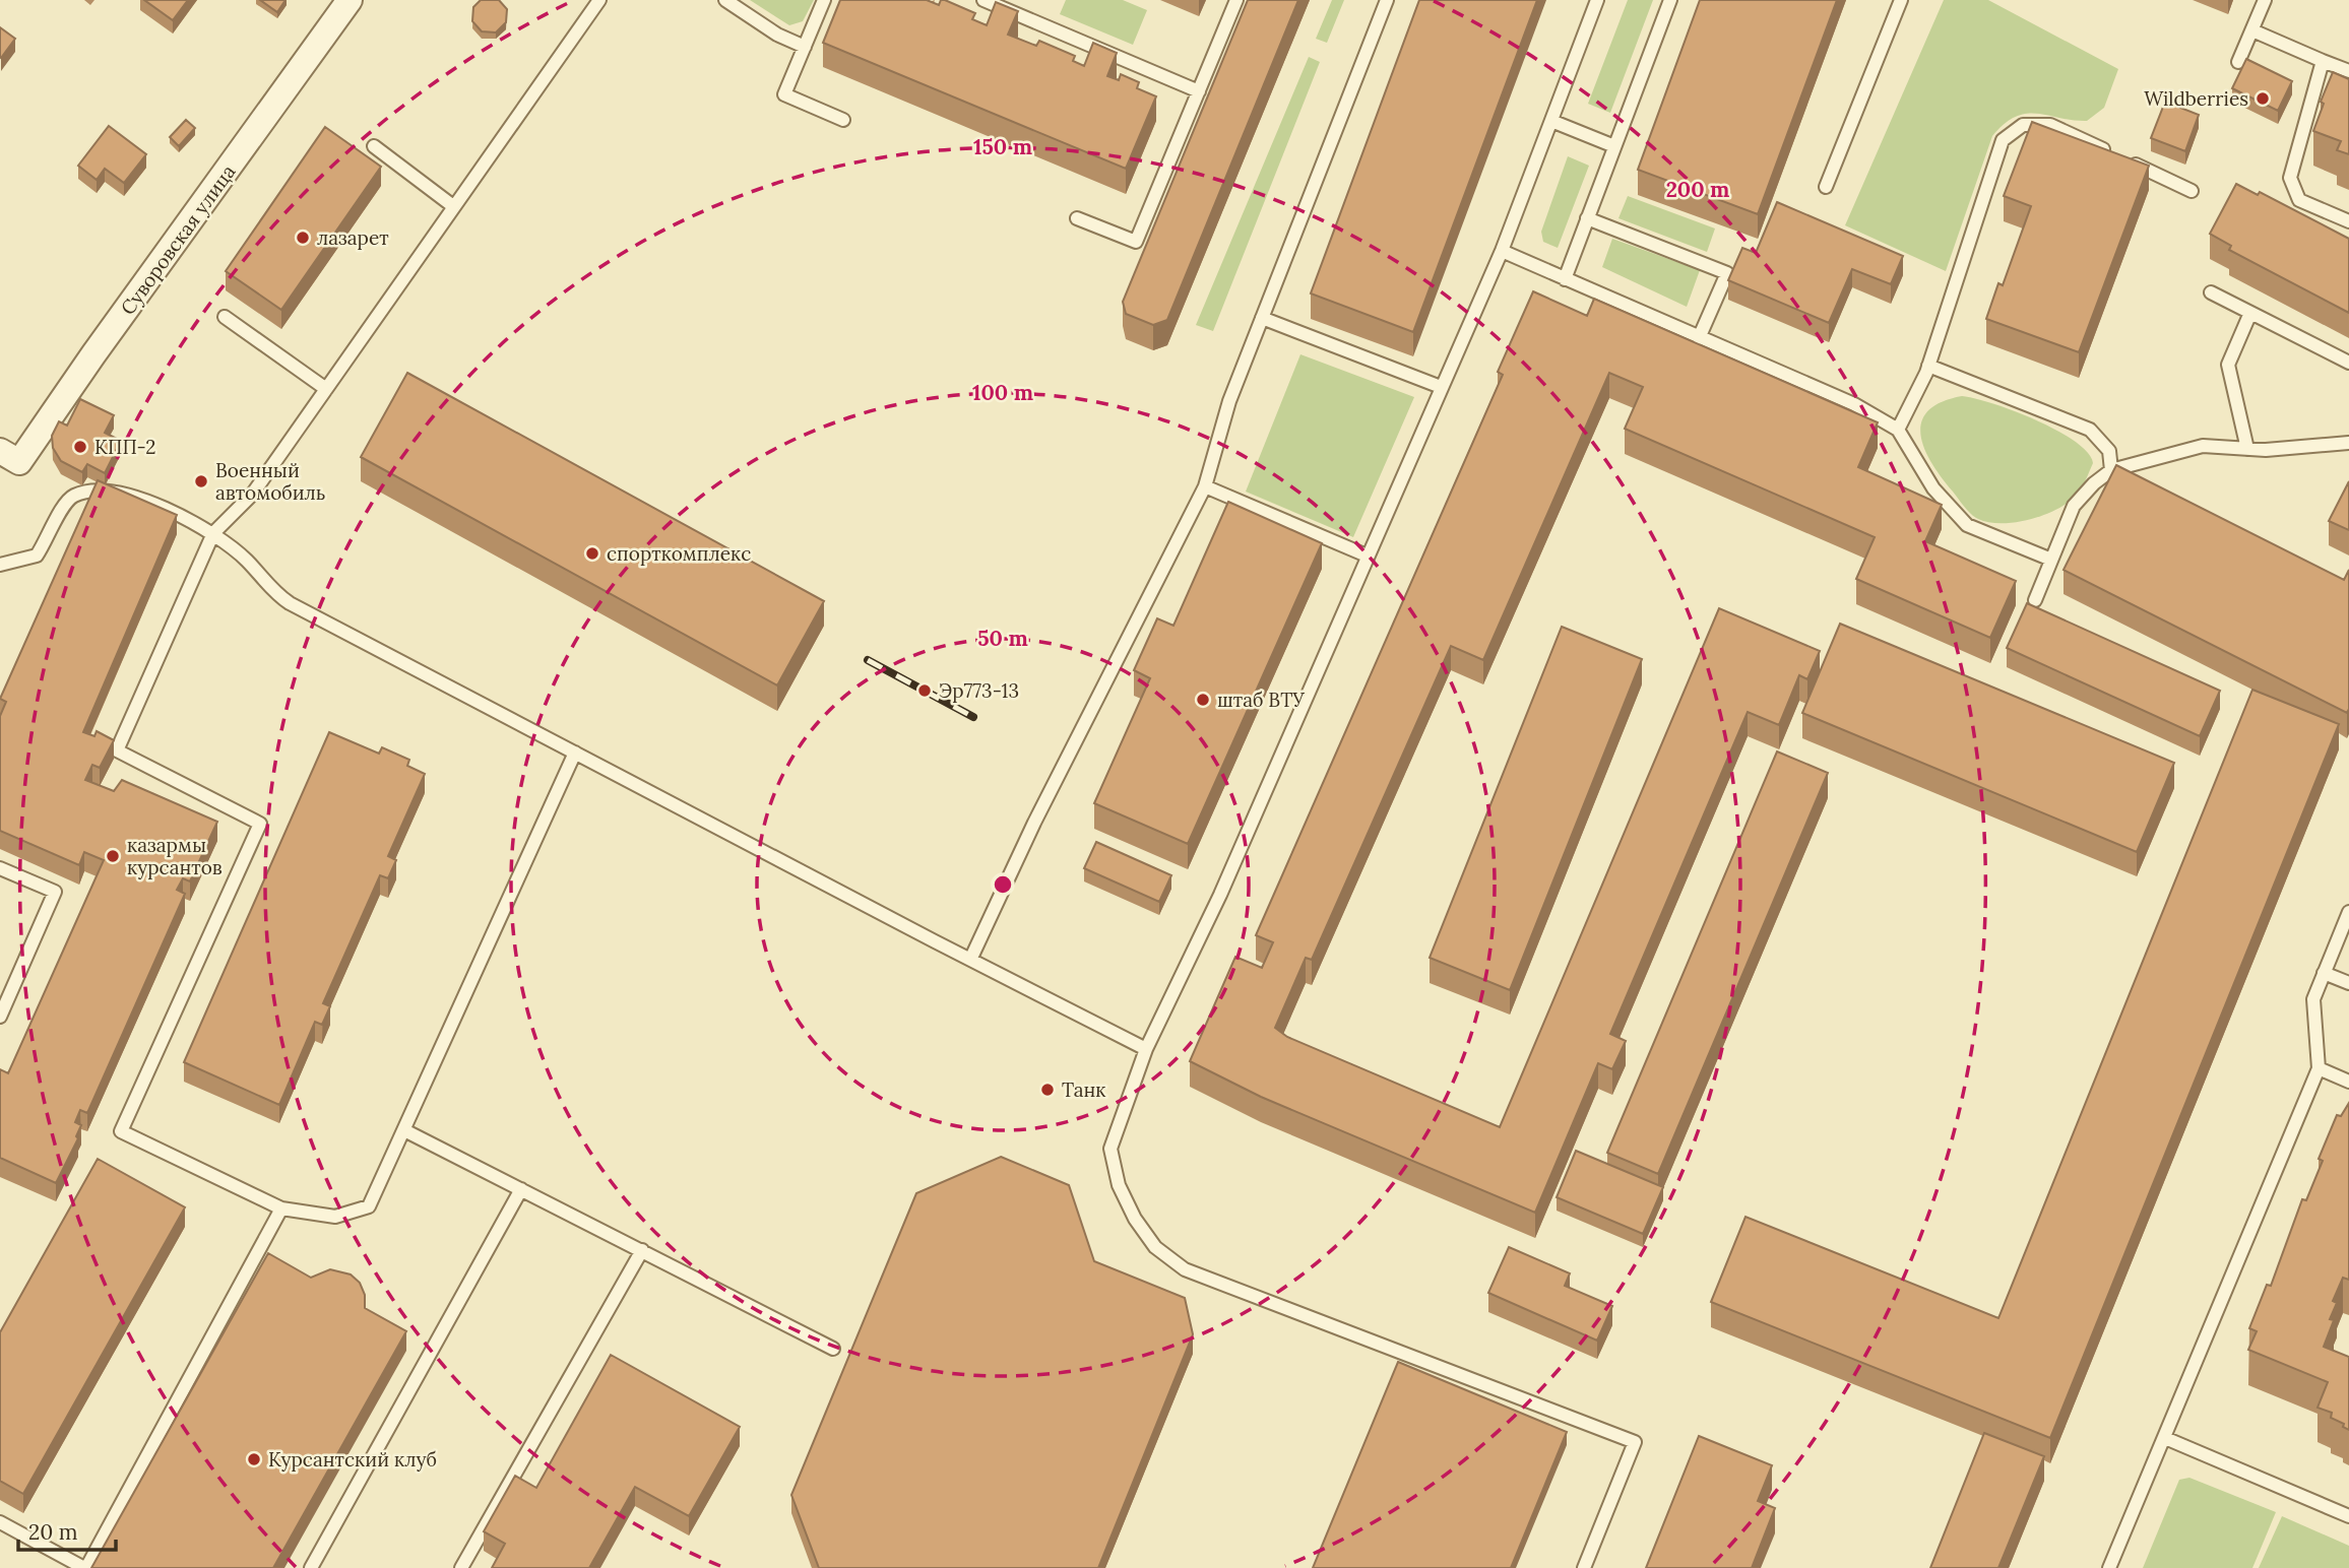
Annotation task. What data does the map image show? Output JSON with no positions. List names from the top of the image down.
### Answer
{
  "streets": {
    "street": ["Суворовская улица"]
  },
  "places": [
    "Wildberries",
    "лазарет",
    "КПП-2",
    "Военный автомобиль",
    "спорткомплекс",
    "Эр773-13",
    "штаб ВТУ",
    "казармы курсантов",
    "Танк",
    "Курсантский клуб"
  ],
  "scale_bar": "20 m",
  "rings": [
    "150 m",
    "200 m",
    "100 m",
    "50 m"
  ]
}
